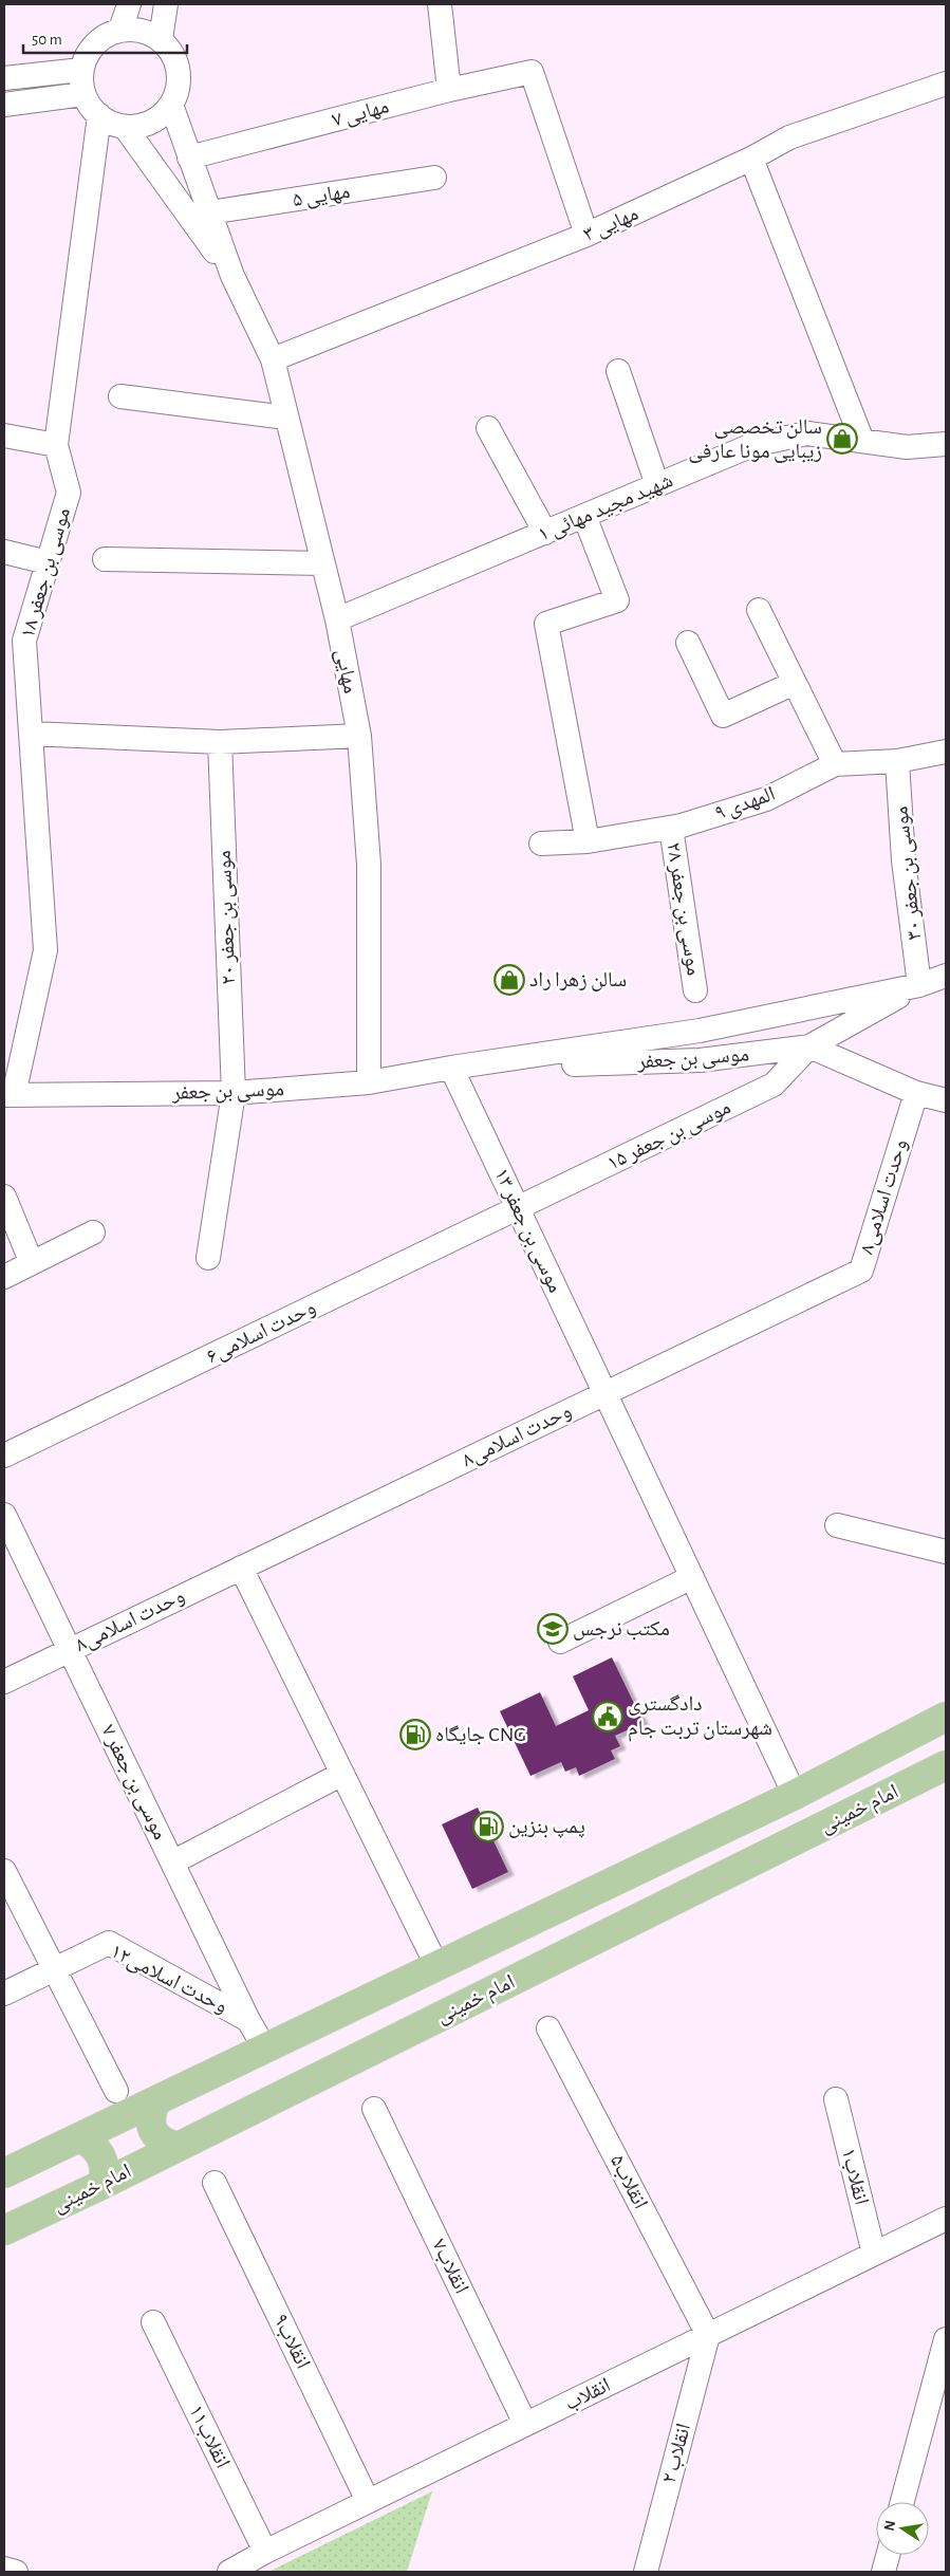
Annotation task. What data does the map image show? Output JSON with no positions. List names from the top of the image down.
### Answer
{
  "streets": {
    "main road": ["امام خمینی"],
    "street": [
      "مهایی ۷",
      "مهایی ۵",
      "مهایی ۳",
      "شهید مجید مهائی ۱",
      "موسی بن جعفر ۱۸",
      "مهایی",
      "المهدی ۹",
      "موسی بن جعفر ۳۰",
      "موسی بن جعفر ۲۸",
      "موسی بن جعفر ۲۰",
      "موسی بن جعفر",
      "موسی بن جعفر ۱۵",
      "وحدت اسلامی۸",
      "موسی بن جعفر ۱۳",
      "وحدت اسلامی۶",
      "موسی بن جعفر ۷",
      "وحدت اسلامی۱۲",
      "انقلاب۱",
      "انقلاب۵",
      "انقلاب۷",
      "انقلاب۹",
      "انقلاب",
      "انقلاب۱۱",
      "انقلاب ۲"
    ]
  },
  "crossings": [
    ["مهایی ۷", "مهایی ۳"],
    ["مهایی ۳", "مهایی"],
    ["شهید مجید مهائی ۱", "مهایی"],
    ["موسی بن جعفر ۱۸", "موسی بن جعفر"],
    ["مهایی", "موسی بن جعفر"],
    ["المهدی ۹", "موسی بن جعفر ۳۰"],
    ["المهدی ۹", "موسی بن جعفر ۲۸"],
    ["موسی بن جعفر ۳۰", "موسی بن جعفر"],
    ["موسی بن جعفر ۲۰", "موسی بن جعفر"],
    ["موسی بن جعفر", "موسی بن جعفر ۱۵"],
    ["موسی بن جعفر", "موسی بن جعفر ۱۳"],
    ["موسی بن جعفر ۱۵", "موسی بن جعفر ۱۳"],
    ["موسی بن جعفر ۱۵", "وحدت اسلامی۶"],
    ["وحدت اسلامی۸", "موسی بن جعفر ۱۳"],
    ["وحدت اسلامی۸", "موسی بن جعفر ۷"],
    ["موسی بن جعفر ۱۳", "وحدت اسلامی۶"],
    ["موسی بن جعفر ۱۳", "امام خمینی"],
    ["موسی بن جعفر ۷", "امام خمینی"],
    ["موسی بن جعفر ۷", "وحدت اسلامی۱۲"],
    ["انقلاب۱", "انقلاب"],
    ["انقلاب۵", "انقلاب"],
    ["انقلاب۵", "انقلاب ۲"],
    ["انقلاب۷", "انقلاب"],
    ["انقلاب۹", "انقلاب"],
    ["انقلاب", "انقلاب۱۱"],
    ["انقلاب", "انقلاب ۲"]
  ],
  "places": {
    "shop": ["سالن تخصصی زیبایی مونا عارفی", "سالن زهرا راد"],
    "school or university": ["مكتب نرجس"],
    "public building": ["دادگستری شهرستان تربت جام"],
    "fuel station": ["جایگاه CNG", "پمپ بنزین"]
  },
  "scale_bar": "50 m",
  "north": "left"
}
